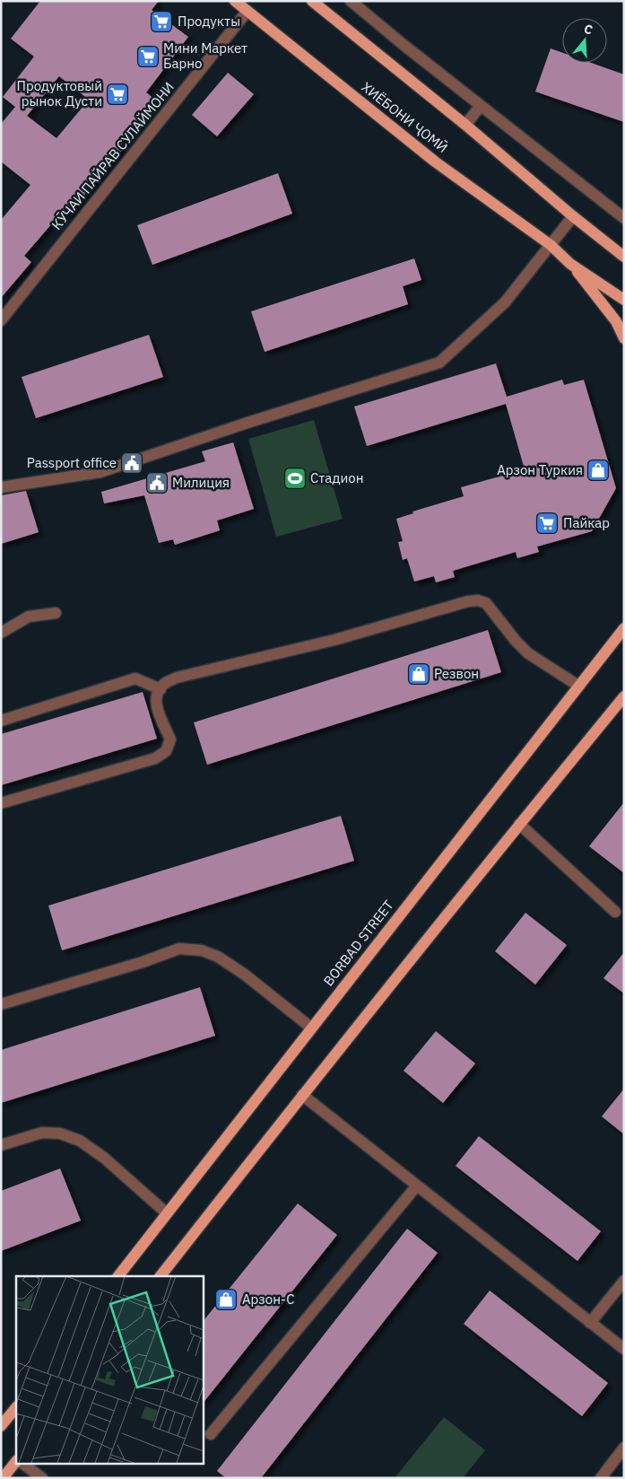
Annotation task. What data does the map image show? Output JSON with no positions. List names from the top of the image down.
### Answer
{
  "streets": {
    "main road": ["ХИЁБОНИ ҶОМӢ", "BORBAD STREET"],
    "street": ["КӮЧАИ ПАЙРАВ СУЛАЙМОНИ"]
  },
  "crossings": [
    ["ХИЁБОНИ ҶОМӢ", "КӮЧАИ ПАЙРАВ СУЛАЙМОНИ"]
  ],
  "places": {
    "supermarket": [
      "Продукты",
      "Мини Маркет Барно",
      "Продуктовый рынок Дусти",
      "Пайкар"
    ],
    "public building": ["Passport office", "Милиция"],
    "shop": ["Арзон Туркия", "Резвон", "Арзон-С"],
    "sports": ["Стадион"]
  },
  "north": "top"
}
